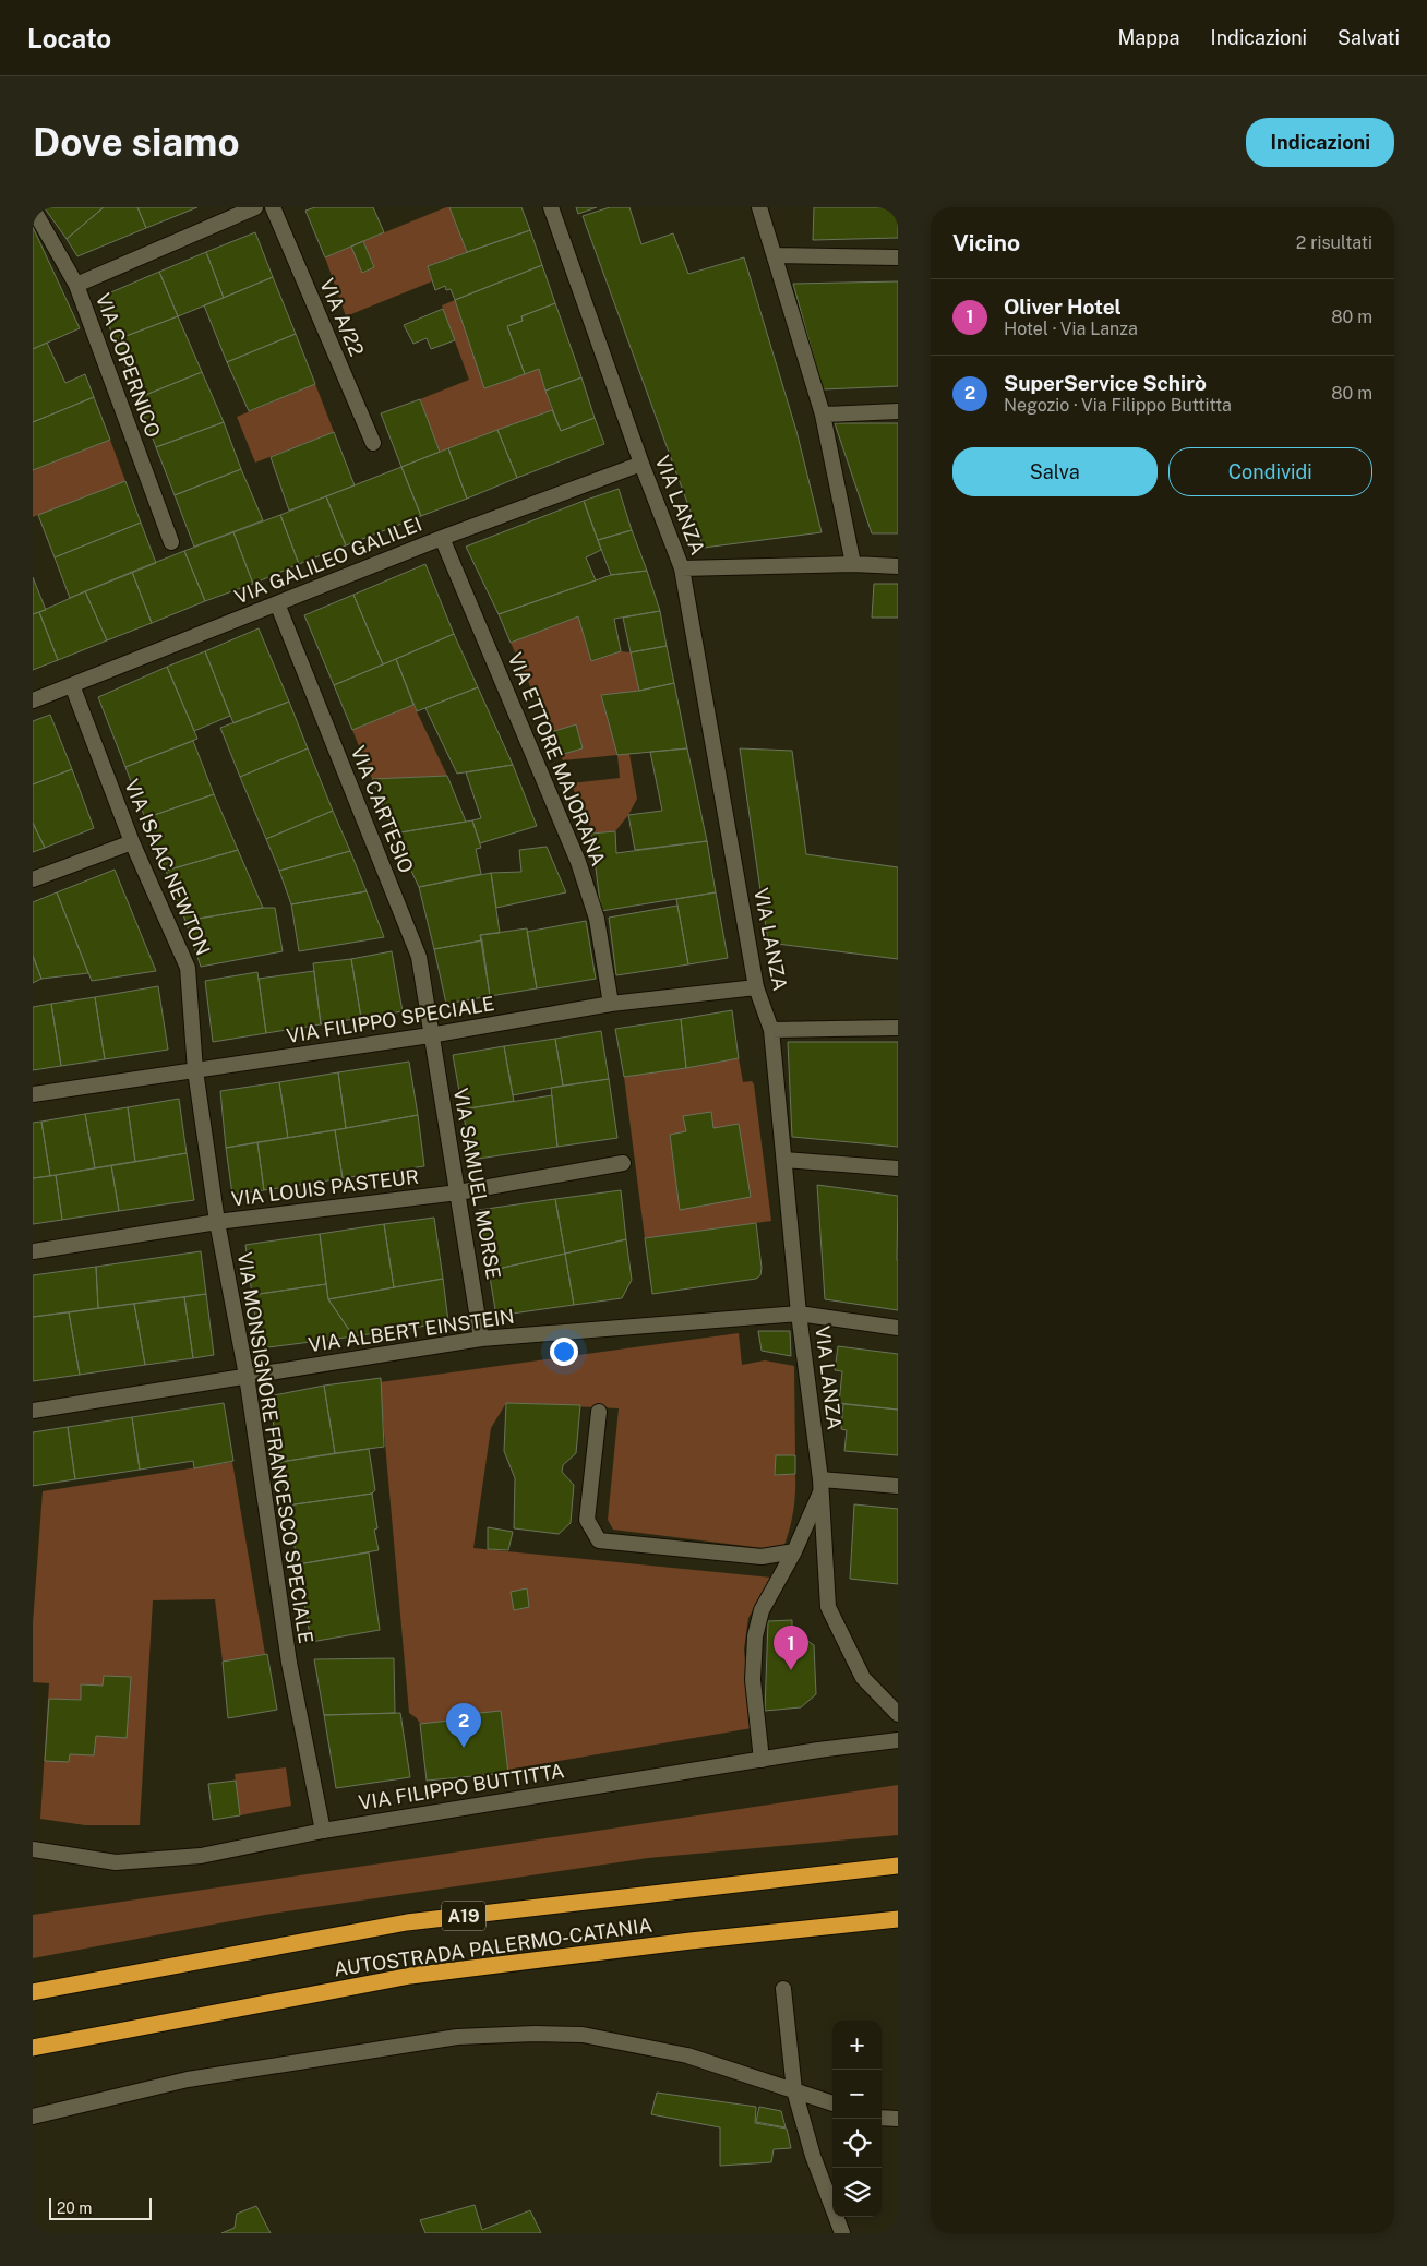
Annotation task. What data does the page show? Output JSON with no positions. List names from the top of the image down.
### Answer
{
  "streets": {
    "highway": ["A19", "AUTOSTRADA PALERMO-CATANIA"],
    "street": [
      "VIA A/22",
      "VIA COPERNICO",
      "VIA LANZA",
      "VIA GALILEO GALILEI",
      "VIA ETTORE MAJORANA",
      "VIA CARTESIO",
      "VIA ISAAC NEWTON",
      "VIA FILIPPO SPECIALE",
      "VIA SAMUEL MORSE",
      "VIA LOUIS PASTEUR",
      "VIA ALBERT EINSTEIN",
      "VIA MONSIGNORE FRANCESCO SPECIALE",
      "VIA FILIPPO BUTTITTA"
    ]
  },
  "crossings": [
    ["VIA LANZA", "VIA GALILEO GALILEI"],
    ["VIA LANZA", "VIA FILIPPO SPECIALE"],
    ["VIA LANZA", "VIA ALBERT EINSTEIN"],
    ["VIA GALILEO GALILEI", "VIA ETTORE MAJORANA"],
    ["VIA GALILEO GALILEI", "VIA CARTESIO"],
    ["VIA GALILEO GALILEI", "VIA ISAAC NEWTON"],
    ["VIA ETTORE MAJORANA", "VIA FILIPPO SPECIALE"],
    ["VIA CARTESIO", "VIA FILIPPO SPECIALE"],
    ["VIA CARTESIO", "VIA SAMUEL MORSE"],
    ["VIA ISAAC NEWTON", "VIA FILIPPO SPECIALE"],
    ["VIA ISAAC NEWTON", "VIA MONSIGNORE FRANCESCO SPECIALE"],
    ["VIA FILIPPO SPECIALE", "VIA SAMUEL MORSE"],
    ["VIA FILIPPO SPECIALE", "VIA MONSIGNORE FRANCESCO SPECIALE"],
    ["VIA SAMUEL MORSE", "VIA LOUIS PASTEUR"],
    ["VIA SAMUEL MORSE", "VIA ALBERT EINSTEIN"],
    ["VIA LOUIS PASTEUR", "VIA MONSIGNORE FRANCESCO SPECIALE"],
    ["VIA ALBERT EINSTEIN", "VIA MONSIGNORE FRANCESCO SPECIALE"],
    ["VIA MONSIGNORE FRANCESCO SPECIALE", "VIA FILIPPO BUTTITTA"]
  ],
  "scale_bar": "20 m",
  "page": {
    "header": "Locato",
    "nav": ["Mappa", "Indicazioni", "Salvati"],
    "buttons": [
      "Indicazioni",
      ["Salva", "Condividi"]
    ],
    "title": "Dove siamo",
    "heading": ["Vicino", "2 risultati"],
    "list": [
      {
        "mark": "1",
        "name": "Oliver Hotel",
        "note": "Hotel · Via Lanza",
        "value": "80 m"
      },
      {
        "mark": "2",
        "name": "SuperService Schirò",
        "note": "Negozio · Via Filippo Buttitta",
        "value": "80 m"
      }
    ],
    "pins": ["1", "2"],
    "map_buttons": ["+", "−"],
    "scale": "20 m"
  }
}
